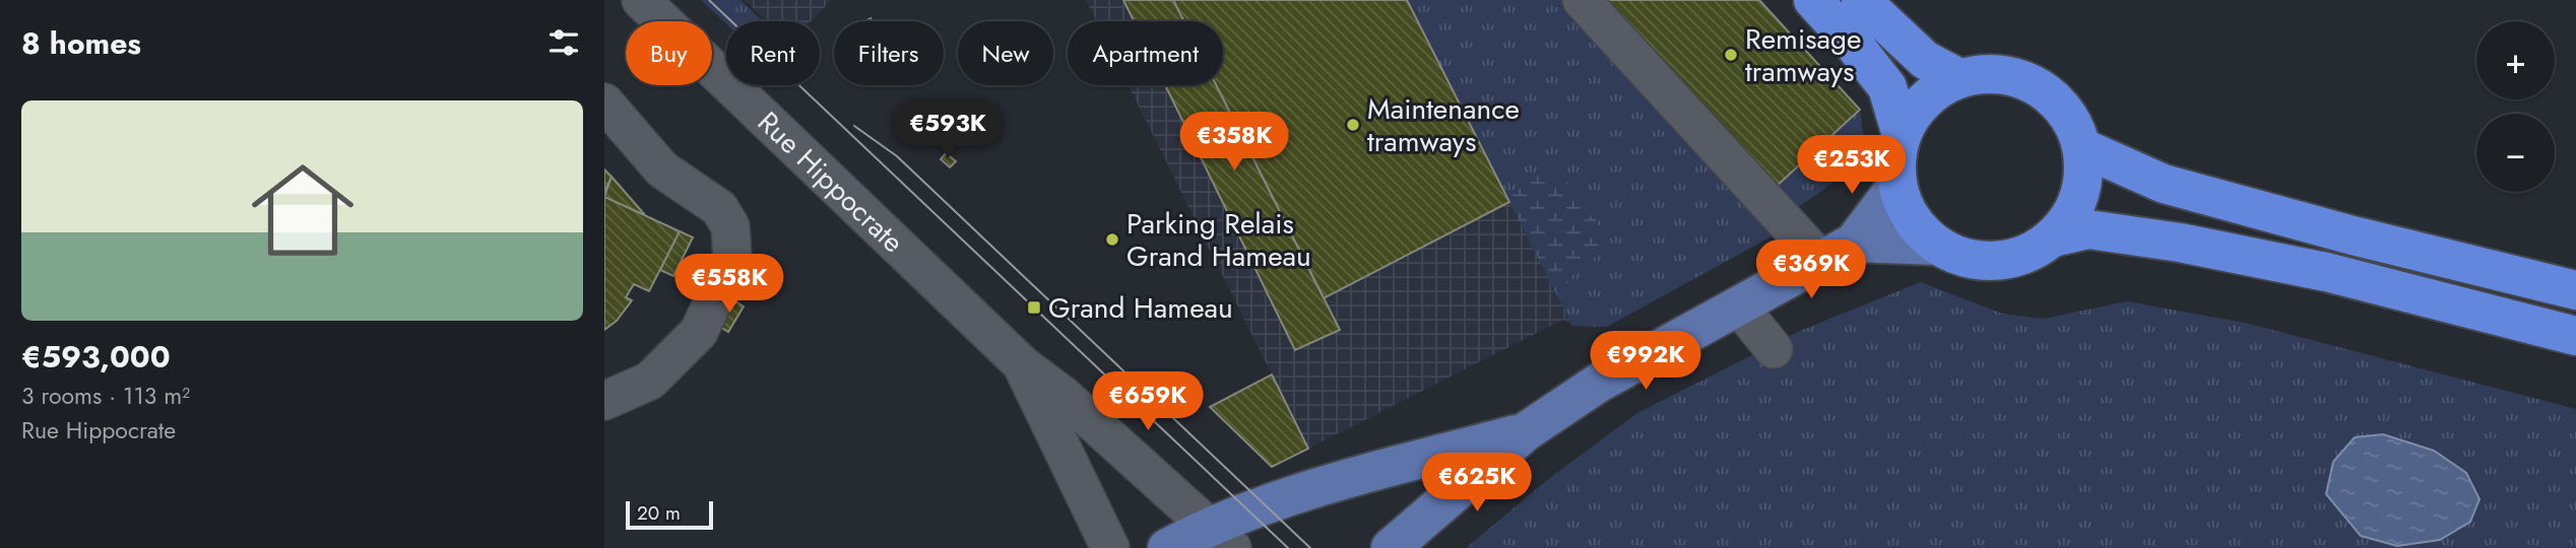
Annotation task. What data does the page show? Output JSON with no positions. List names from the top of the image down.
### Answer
{
  "streets": {
    "street": ["Rue Hippocrate"]
  },
  "places": {
    "other": ["Remisage tramways", "Maintenance tramways", "Parking Relais Grand Hameau"],
    "transit": ["Grand Hameau"]
  },
  "scale_bar": "20 m",
  "page": {
    "heading": "8 homes",
    "map_buttons": ["+", "−"],
    "chip": [
      "Buy",
      "Rent",
      "Filters",
      "New",
      "Apartment"
    ],
    "list": [
      {
        "name": "€593,000",
        "note": "3 rooms · 113 m² · Rue Hippocrate"
      }
    ],
    "price": [
      "€593K",
      "€358K",
      "€253K",
      "€369K",
      "€558K",
      "€992K",
      "€659K",
      "€625K"
    ],
    "scale": "20 m"
  }
}
